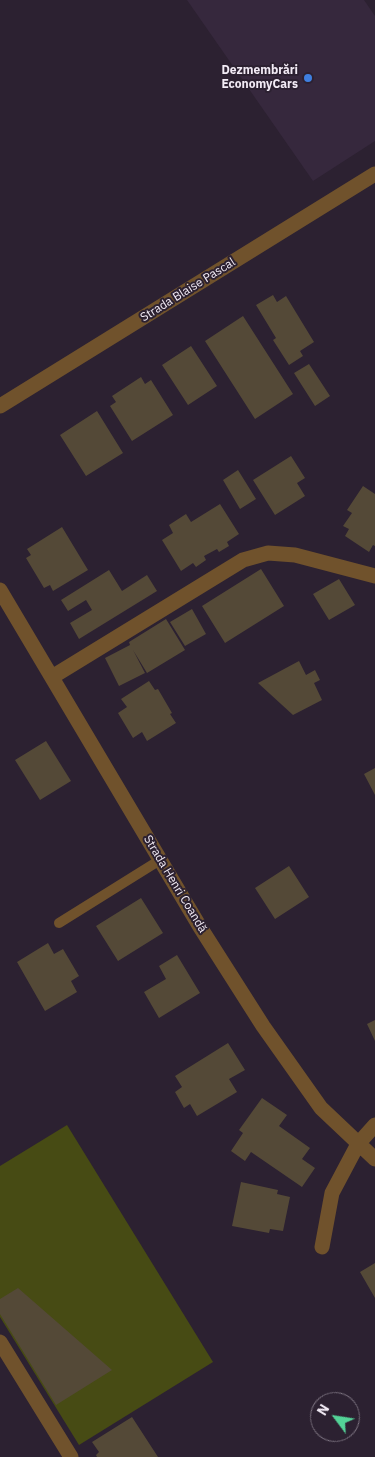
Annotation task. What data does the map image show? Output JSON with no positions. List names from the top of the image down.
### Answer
{
  "streets": {
    "street": ["Strada Blaise Pascal", "Strada Henri Coandă"]
  },
  "places": ["Dezmembrări EconomyCars"],
  "north": "top left"
}
